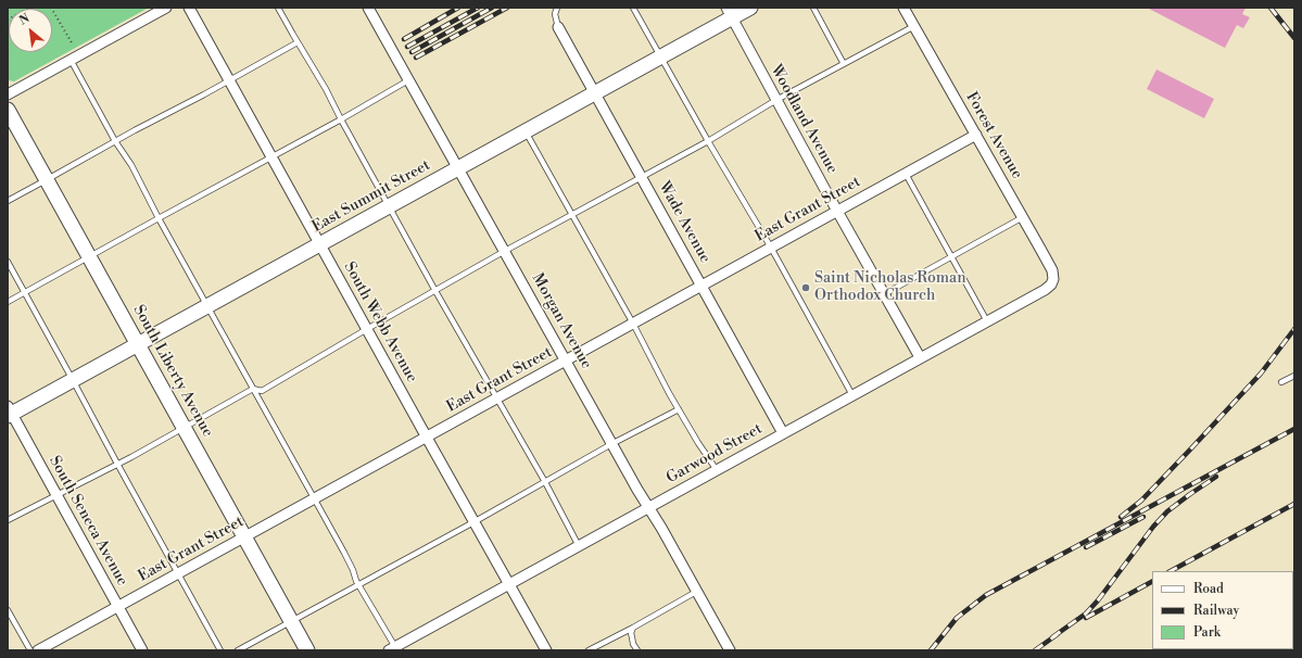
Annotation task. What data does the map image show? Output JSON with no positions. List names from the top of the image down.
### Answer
{
  "streets": {
    "street": [
      "Woodland Avenue",
      "Forest Avenue",
      "East Summit Street",
      "East Grant Street",
      "Wade Avenue",
      "Morgan Avenue",
      "South Webb Avenue",
      "South Liberty Avenue",
      "Garwood Street",
      "South Seneca Avenue"
    ]
  },
  "crossings": [
    ["Woodland Avenue", "East Summit Street"],
    ["Woodland Avenue", "East Grant Street"],
    ["Woodland Avenue", "Garwood Street"],
    ["Forest Avenue", "East Grant Street"],
    ["Forest Avenue", "Garwood Street"],
    ["East Summit Street", "Wade Avenue"],
    ["East Summit Street", "Morgan Avenue"],
    ["East Summit Street", "South Webb Avenue"],
    ["East Summit Street", "South Liberty Avenue"],
    ["East Summit Street", "South Seneca Avenue"],
    ["East Grant Street", "Wade Avenue"],
    ["East Grant Street", "Morgan Avenue"],
    ["East Grant Street", "South Webb Avenue"],
    ["East Grant Street", "South Liberty Avenue"],
    ["East Grant Street", "South Seneca Avenue"],
    ["Wade Avenue", "Garwood Street"],
    ["Morgan Avenue", "Garwood Street"],
    ["South Webb Avenue", "Garwood Street"]
  ],
  "places": ["Saint Nicholas Roman Orthodox Church"],
  "legend": ["Road", "Railway", "Park"],
  "north": "top left"
}
